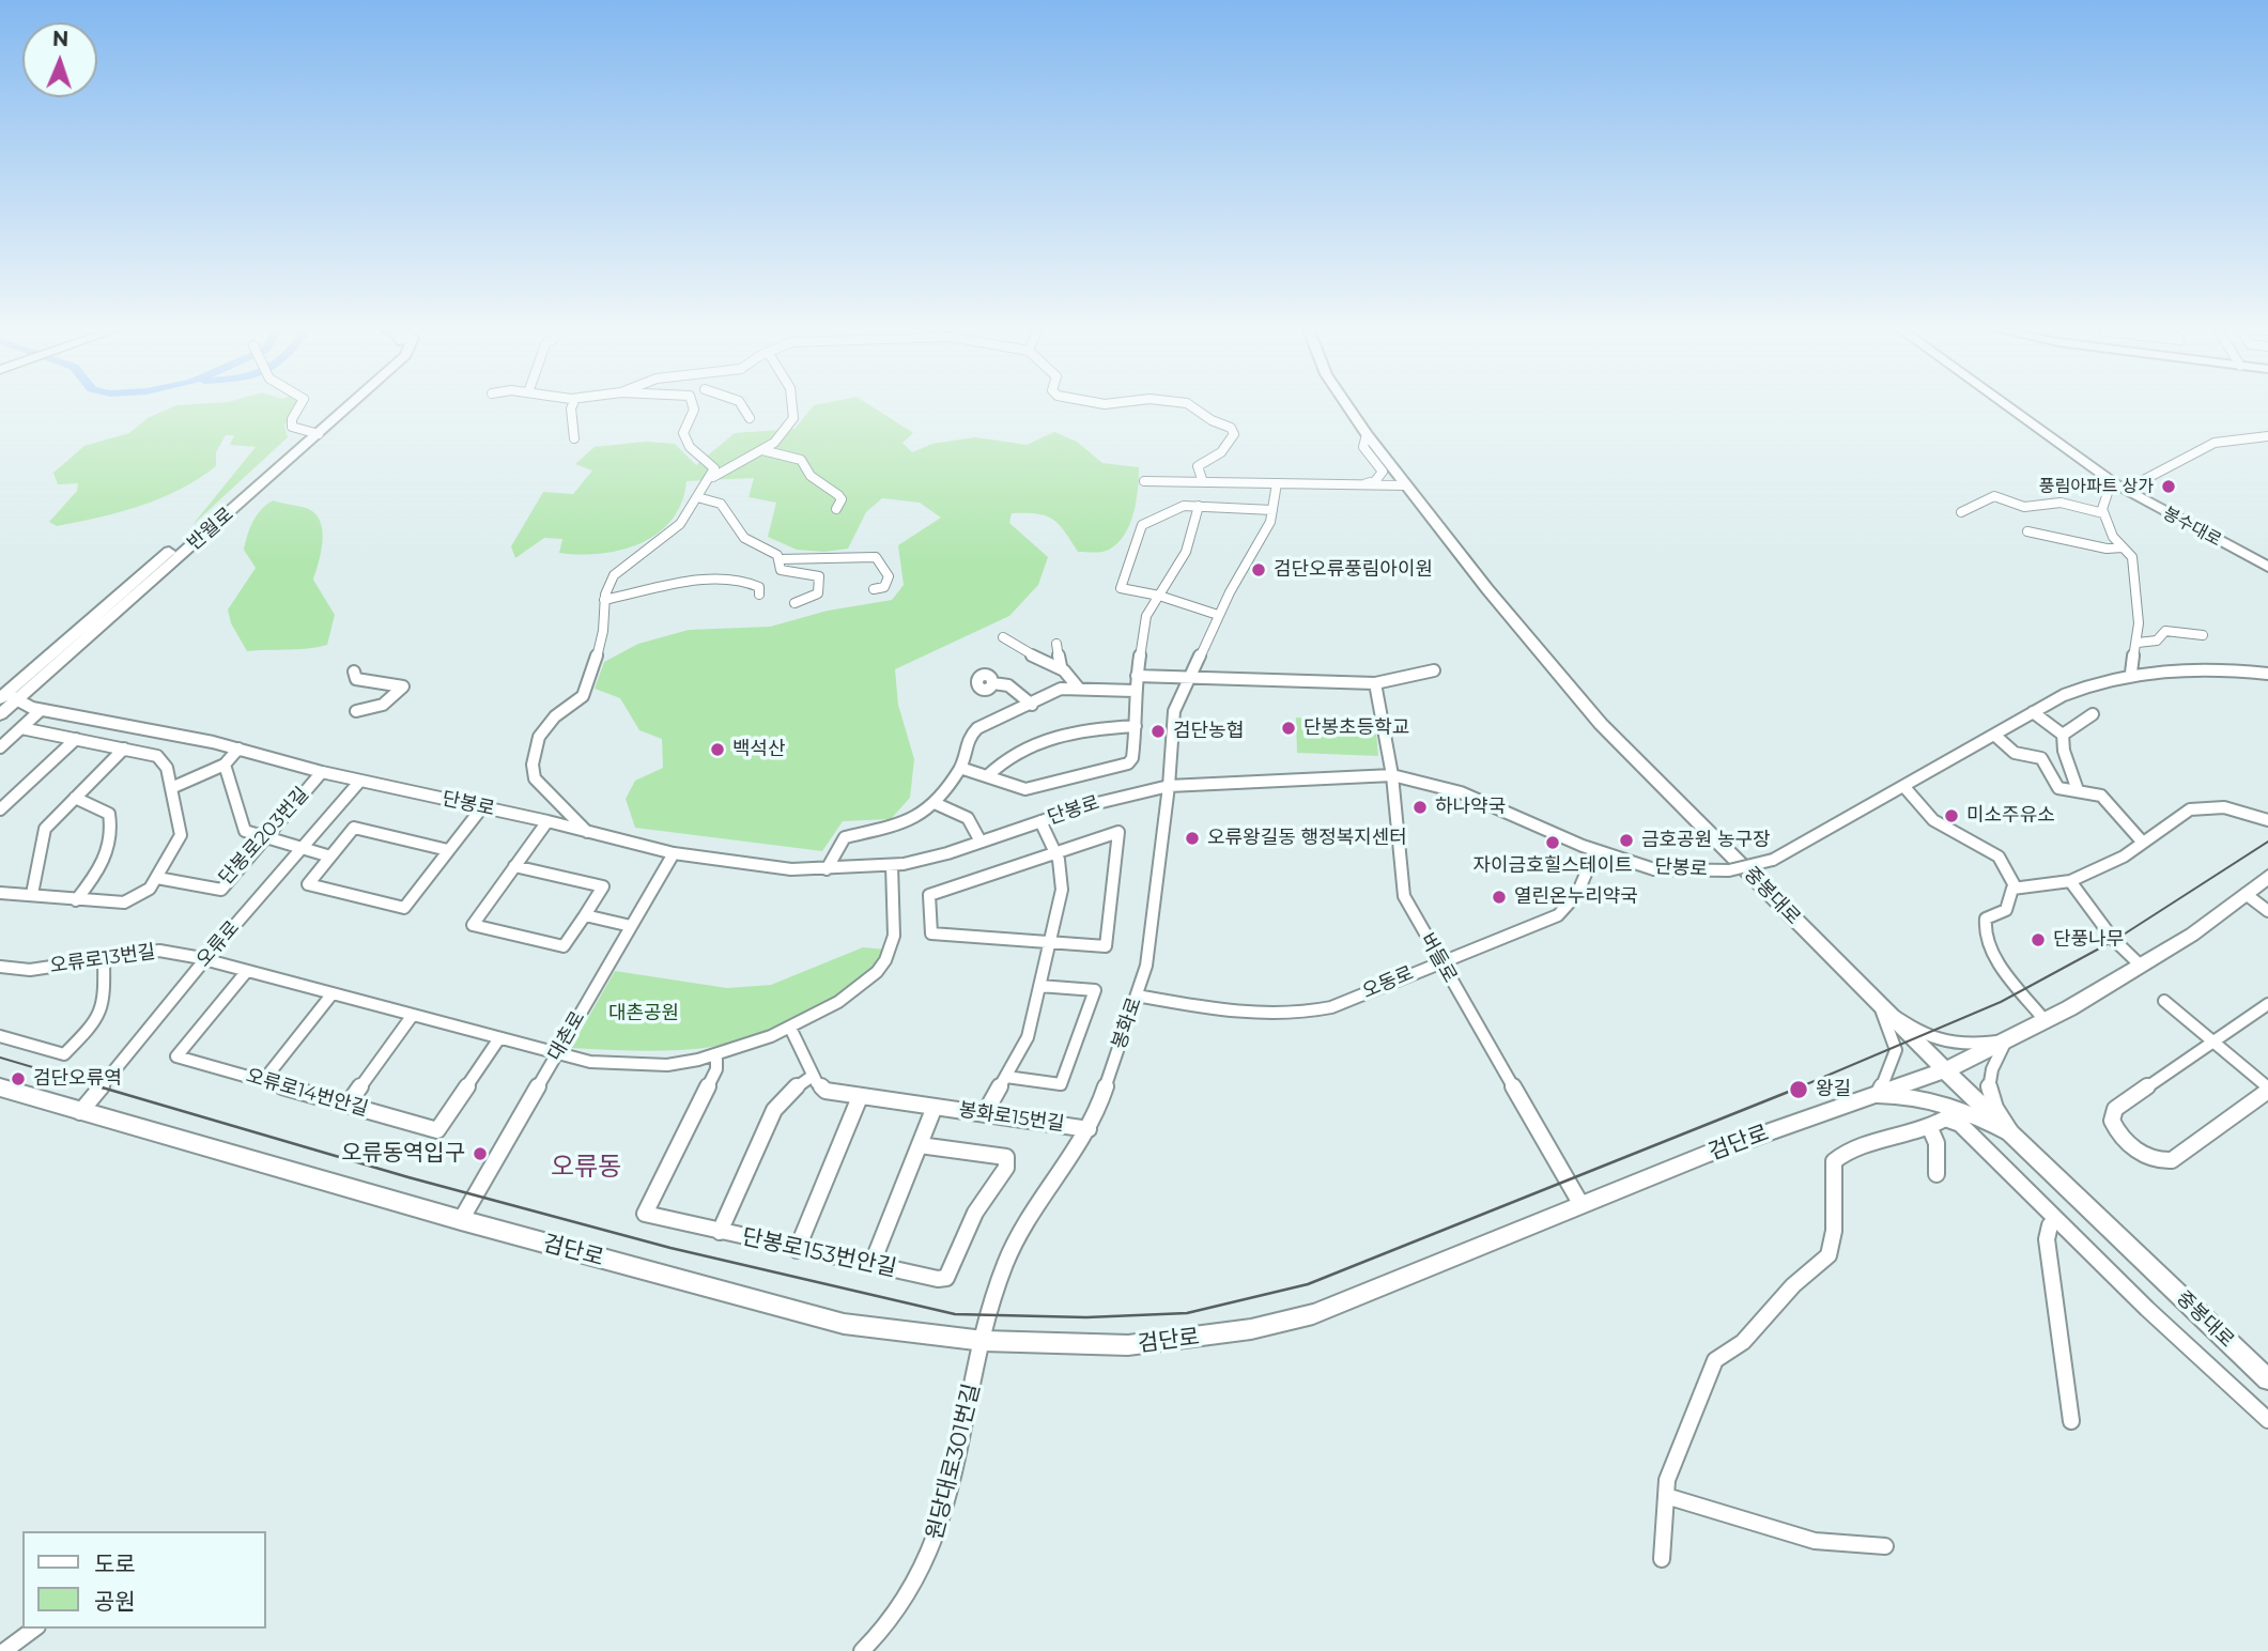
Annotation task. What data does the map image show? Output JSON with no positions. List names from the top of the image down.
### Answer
{
  "streets": {
    "main road": ["반월로", "중봉대로", "검단로"],
    "street": [
      "단봉로",
      "단봉로203번길",
      "오류로",
      "버들로",
      "오류로13번길",
      "오동로",
      "봉화로",
      "대촌로",
      "오류로14번안길",
      "봉화로15번길",
      "단봉로153번안길",
      "원당대로301번길"
    ]
  },
  "crossings": [
    ["반월로", "단봉로"],
    ["단봉로", "단봉로203번길"],
    ["단봉로", "오류로"],
    ["단봉로", "버들로"],
    ["단봉로", "오류로13번길"],
    ["단봉로", "오동로"],
    ["단봉로", "봉화로"],
    ["단봉로", "대촌로"],
    ["중봉대로", "검단로"],
    ["오류로", "오류로13번길"],
    ["오류로", "검단로"],
    ["버들로", "오동로"],
    ["버들로", "검단로"],
    ["오류로13번길", "대촌로"],
    ["오류로13번길", "오류로14번안길"],
    ["오류로13번길", "단봉로153번안길"],
    ["오동로", "봉화로"],
    ["봉화로", "봉화로15번길"],
    ["봉화로", "검단로"],
    ["봉화로", "원당대로301번길"],
    ["대촌로", "검단로"],
    ["봉화로15번길", "단봉로153번안길"],
    ["검단로", "원당대로301번길"]
  ],
  "districts": ["오류동"],
  "parks": ["대촌공원"],
  "places": [
    "풍림아파트 상가",
    "검단오류풍림아이원",
    "단봉초등학교",
    "검단농협",
    "백석산",
    "하나약국",
    "미소주유소",
    "오류왕길동 행정복지센터",
    "금호공원 농구장",
    "자이금호힐스테이트",
    "열린온누리약국",
    "단풍나무",
    "검단오류역",
    "왕길",
    "오류동역입구"
  ],
  "legend": ["도로", "공원"],
  "north": "top"
}
